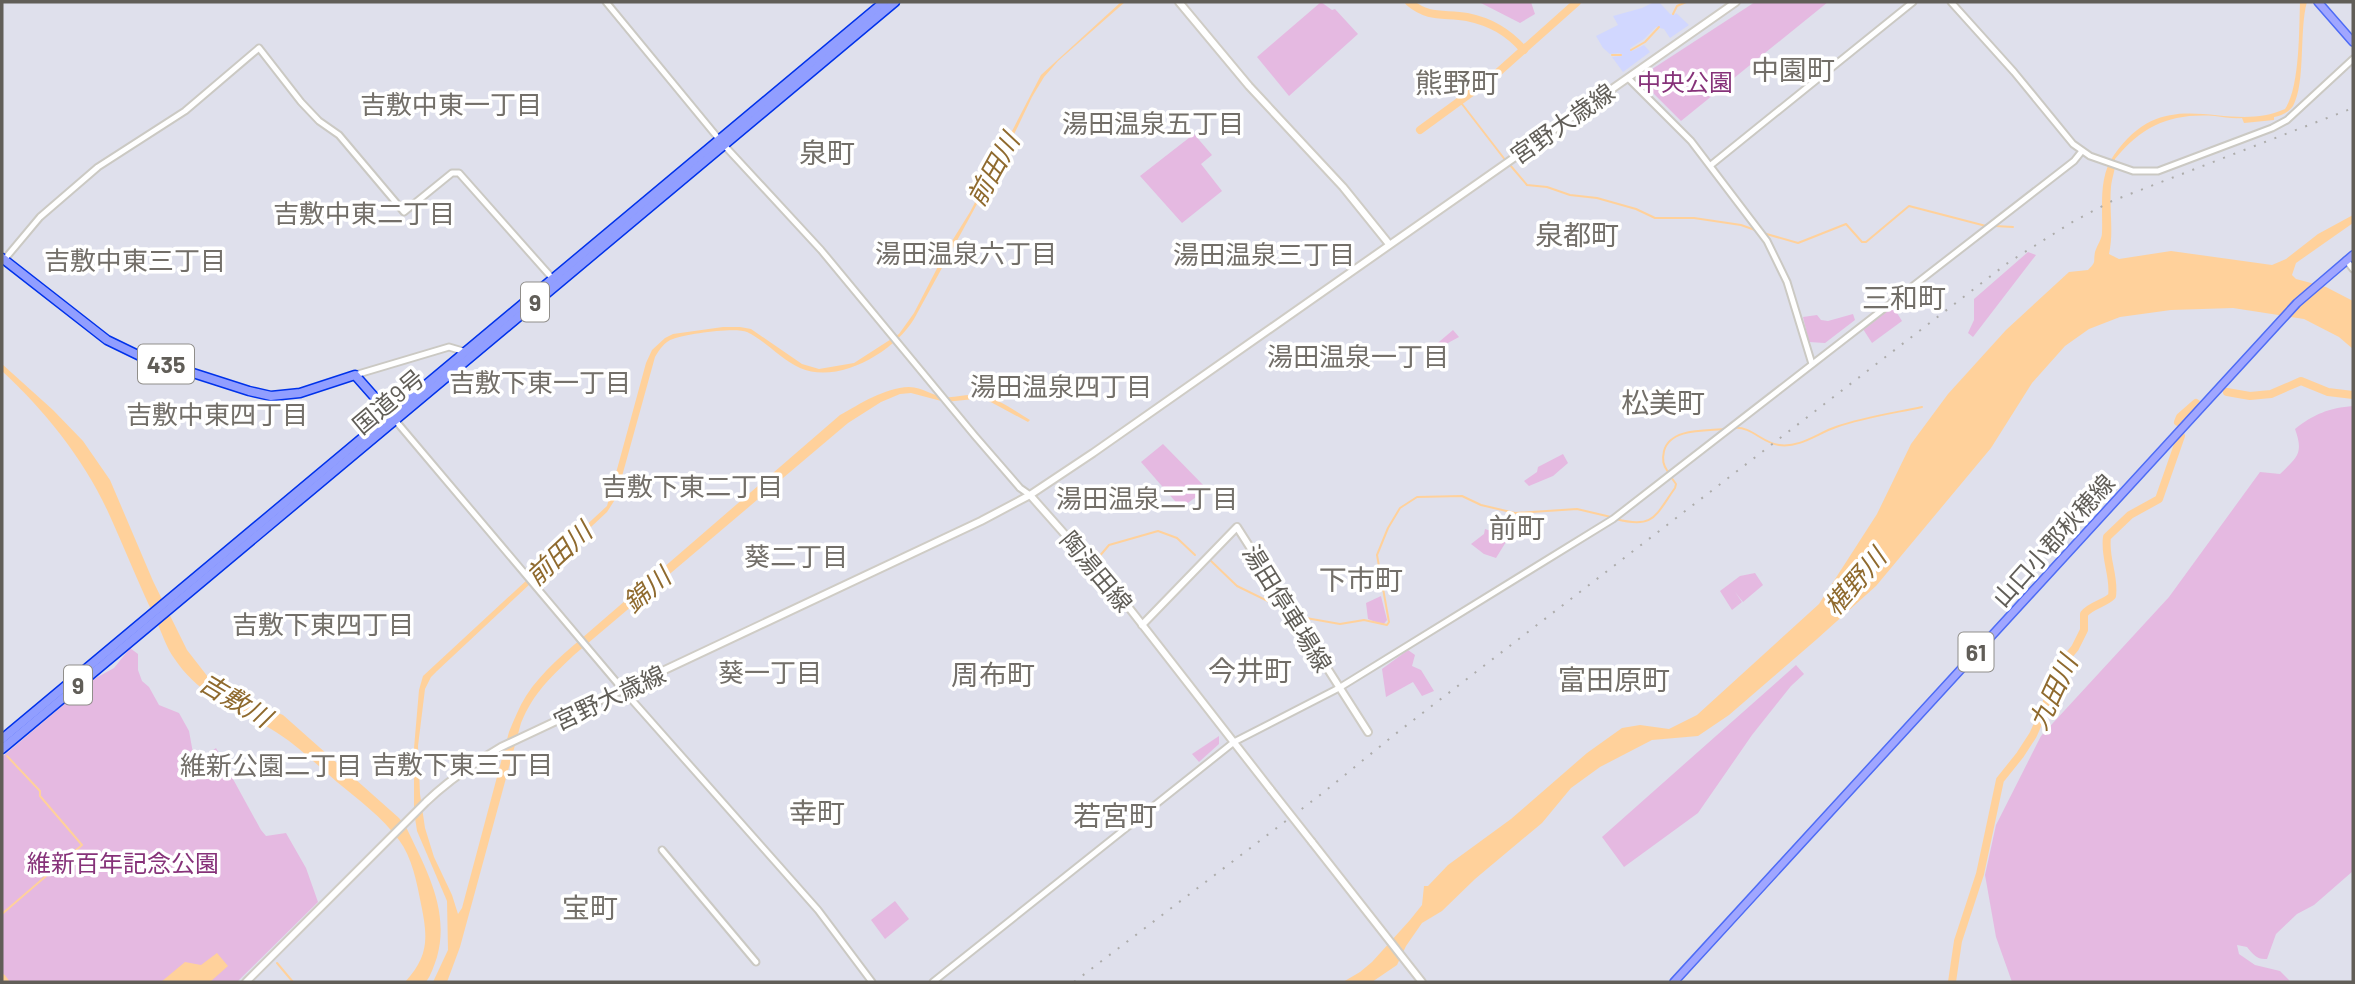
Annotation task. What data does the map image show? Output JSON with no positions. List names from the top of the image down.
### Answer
{
  "streets": {
    "highway": ["9", "435", "国道9号"],
    "main road": [
      "宮野大歳線",
      "山口小郡秋穂線",
      "陶湯田線",
      "湯田停車場線",
      "61"
    ]
  },
  "crossings": [
    ["宮野大歳線", "陶湯田線"],
    ["陶湯田線", "湯田停車場線"]
  ],
  "districts": [
    "中園町",
    "熊野町",
    "吉敷中東一丁目",
    "湯田温泉五丁目",
    "泉町",
    "吉敷中東二丁目",
    "泉都町",
    "湯田温泉六丁目",
    "湯田温泉三丁目",
    "吉敷中東三丁目",
    "三和町",
    "湯田温泉一丁目",
    "吉敷下東一丁目",
    "湯田温泉四丁目",
    "松美町",
    "吉敷中東四丁目",
    "吉敷下東二丁目",
    "湯田温泉二丁目",
    "前町",
    "葵二丁目",
    "下市町",
    "吉敷下東四丁目",
    "今井町",
    "葵一丁目",
    "周布町",
    "富田原町",
    "吉敷下東三丁目",
    "維新公園二丁目",
    "幸町",
    "若宮町",
    "宝町"
  ],
  "water": [
    "前田川",
    "椹野川",
    "錦川",
    "九田川",
    "吉敷川"
  ],
  "parks": ["中央公園", "維新百年記念公園"]
}
